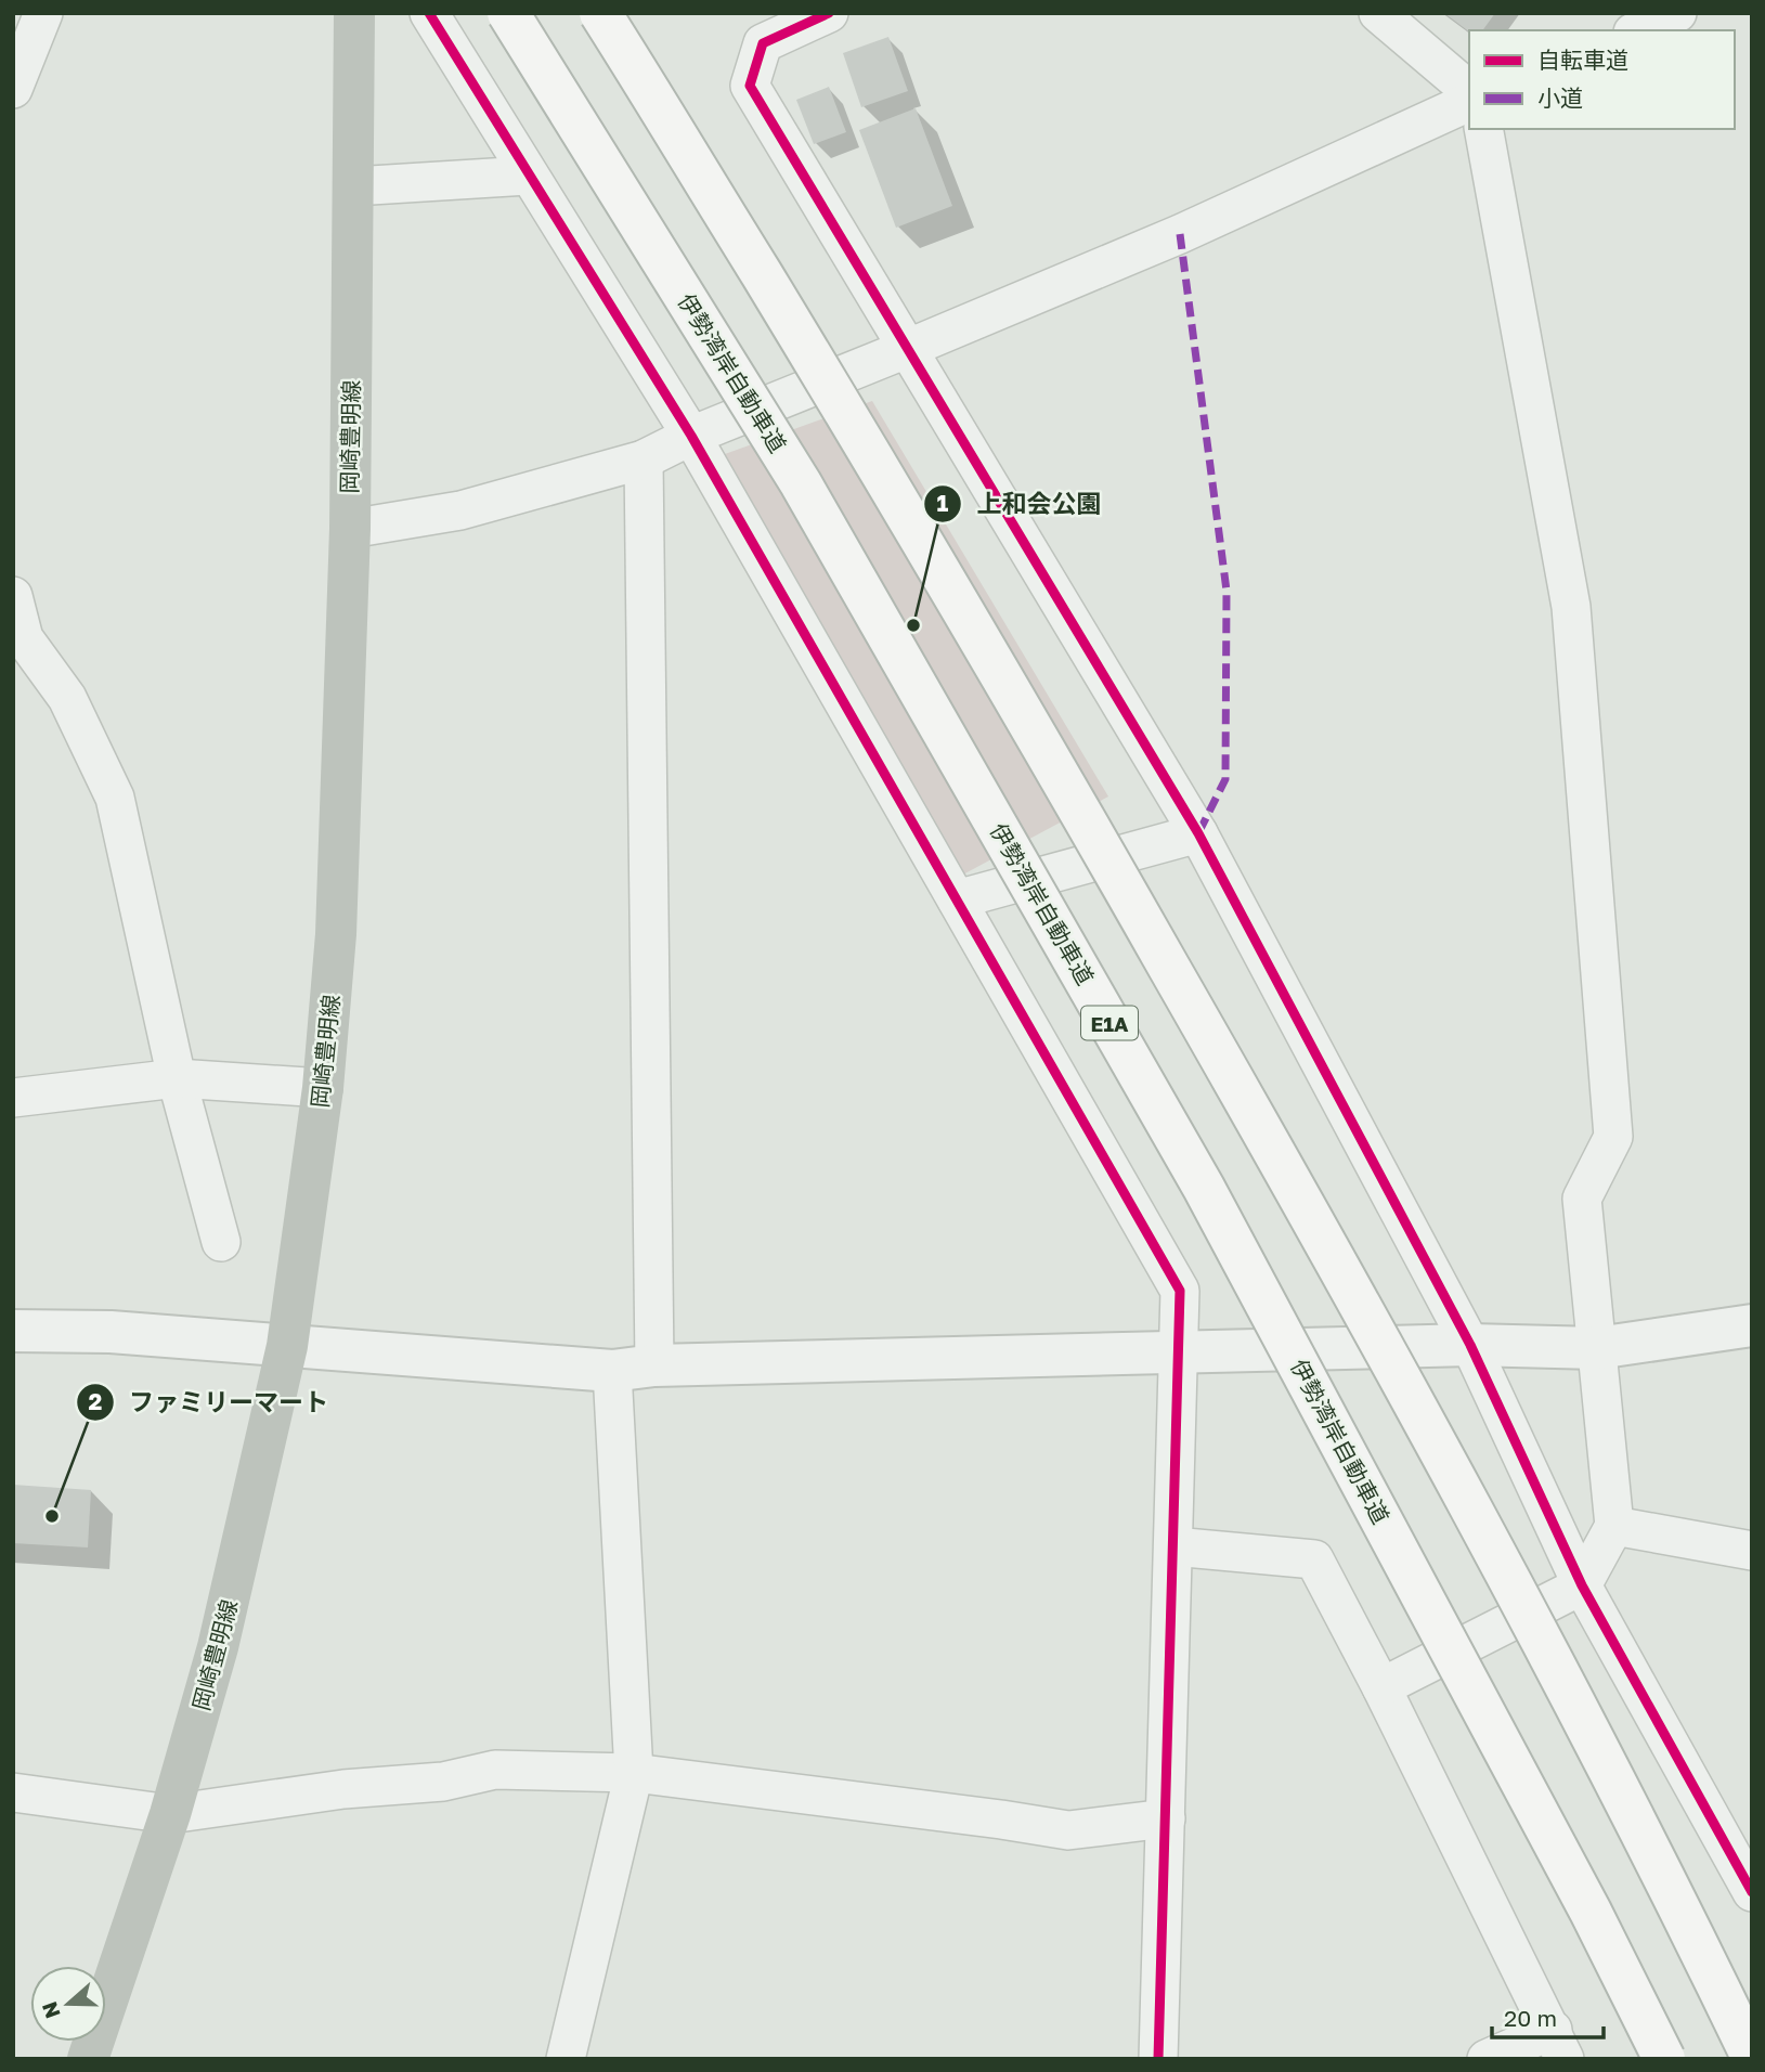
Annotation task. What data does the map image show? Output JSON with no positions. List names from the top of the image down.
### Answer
{
  "streets": {
    "highway": ["伊勢湾岸自動車道", "E1A"],
    "main road": ["岡崎豊明線"]
  },
  "places": ["上和会公園", "ファミリーマート"],
  "legend": ["自転車道", "小道"],
  "scale_bar": "20 m",
  "north": "left"
}
